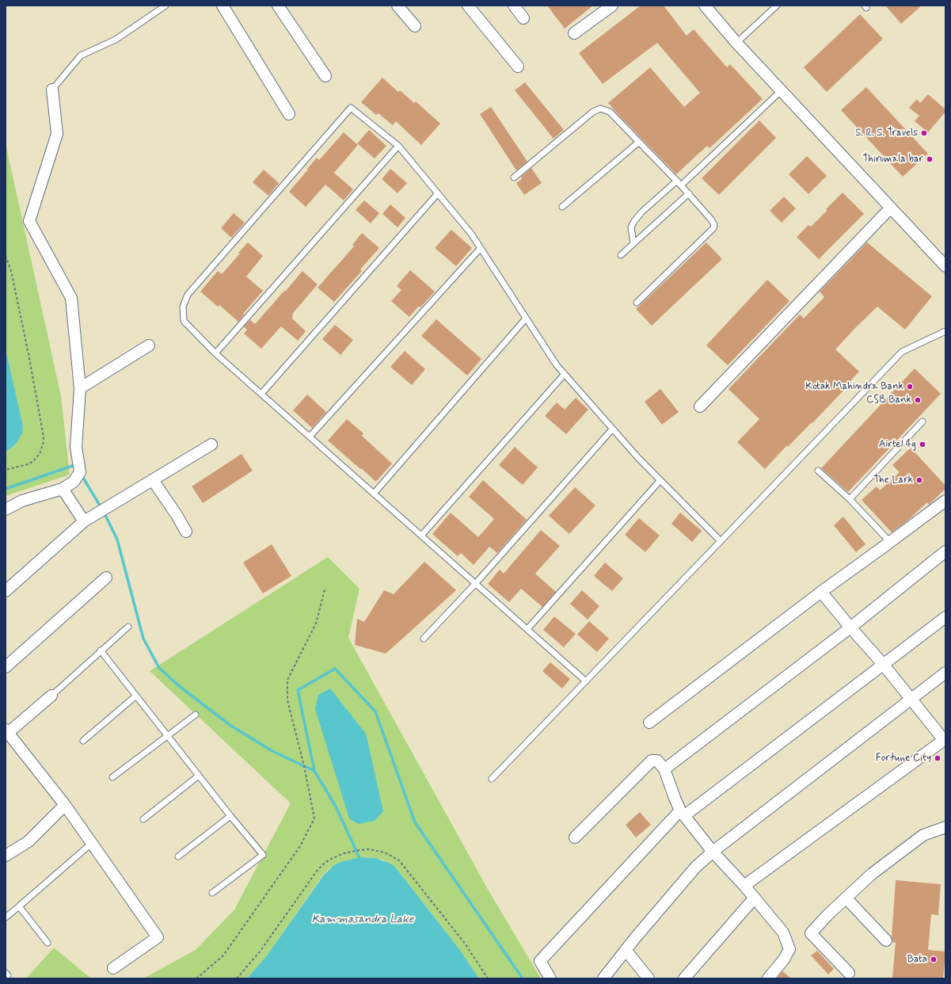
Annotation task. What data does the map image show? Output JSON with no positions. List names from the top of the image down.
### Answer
{
  "water": ["Kammasandra Lake"],
  "places": [
    "S. R. S. Travels",
    "Thirumala bar",
    "Kotak Mahindra Bank",
    "CSB Bank",
    "Airtel 4g",
    "The Lark",
    "Fortune City",
    "Bata"
  ]
}
